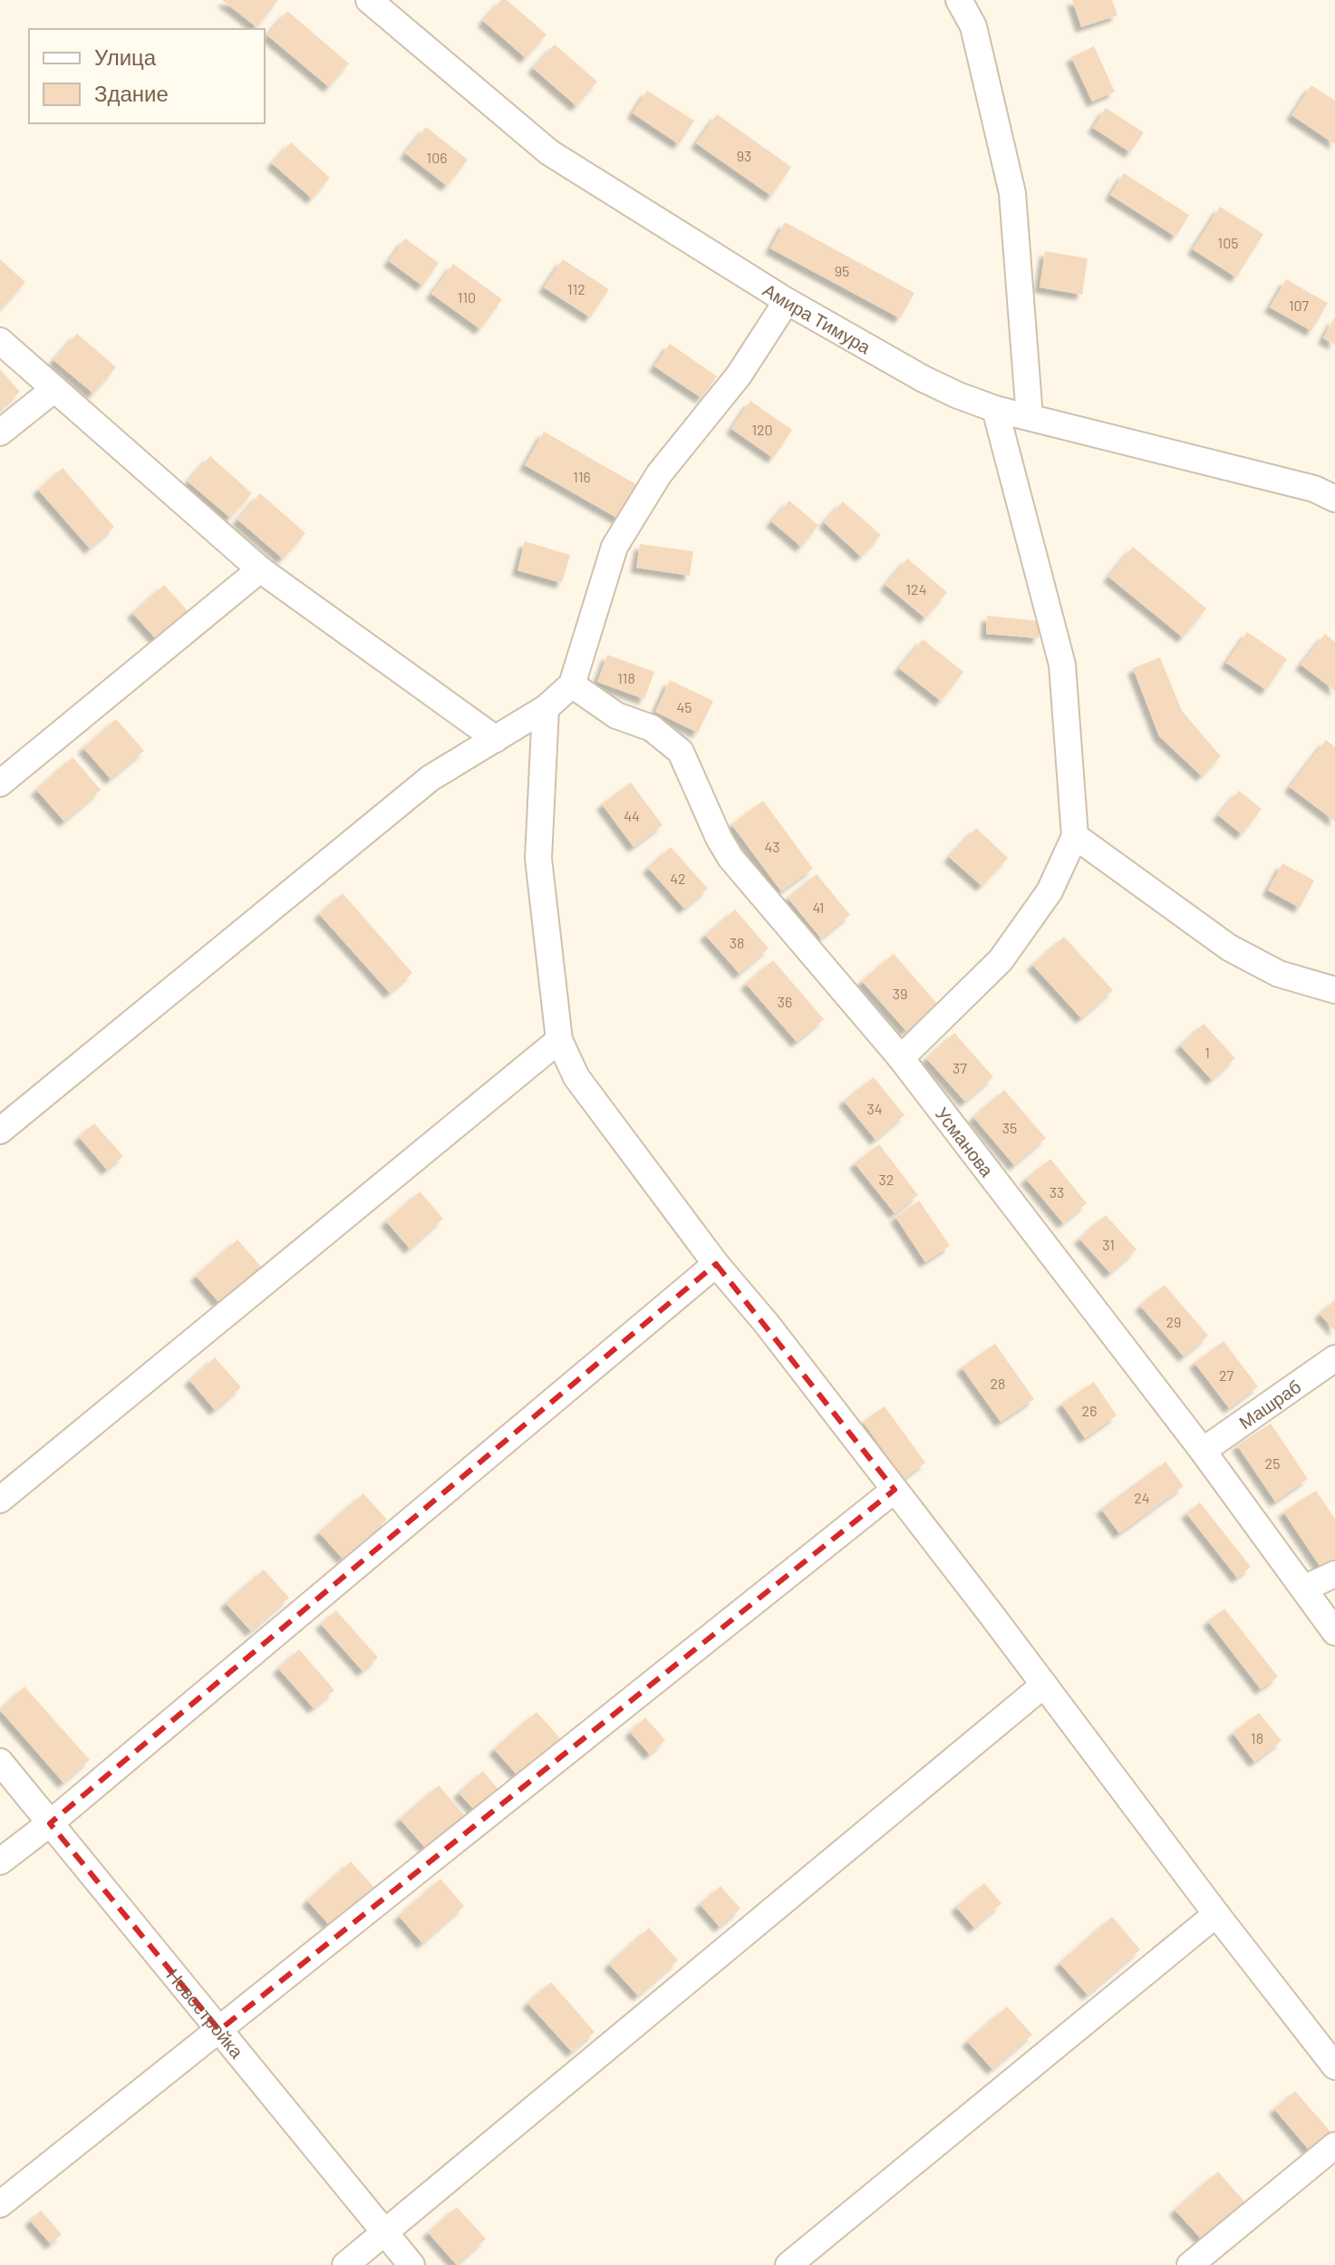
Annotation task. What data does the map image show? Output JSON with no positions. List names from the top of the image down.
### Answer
{
  "streets": {
    "street": [
      "Амира Тимура",
      "Усманова",
      "Машраб",
      "Новостройка"
    ]
  },
  "crossings": [
    ["Усманова", "Машраб"]
  ],
  "house_numbers": [
    "93",
    "106",
    "105",
    "95",
    "112",
    "110",
    "107",
    "120",
    "116",
    "124",
    "118",
    "45",
    "44",
    "43",
    "42",
    "41",
    "38",
    "39",
    "36",
    "1",
    "37",
    "34",
    "35",
    "32",
    "33",
    "31",
    "29",
    "27",
    "28",
    "26",
    "25",
    "24",
    "18"
  ],
  "legend": ["Улица", "Здание"]
}
